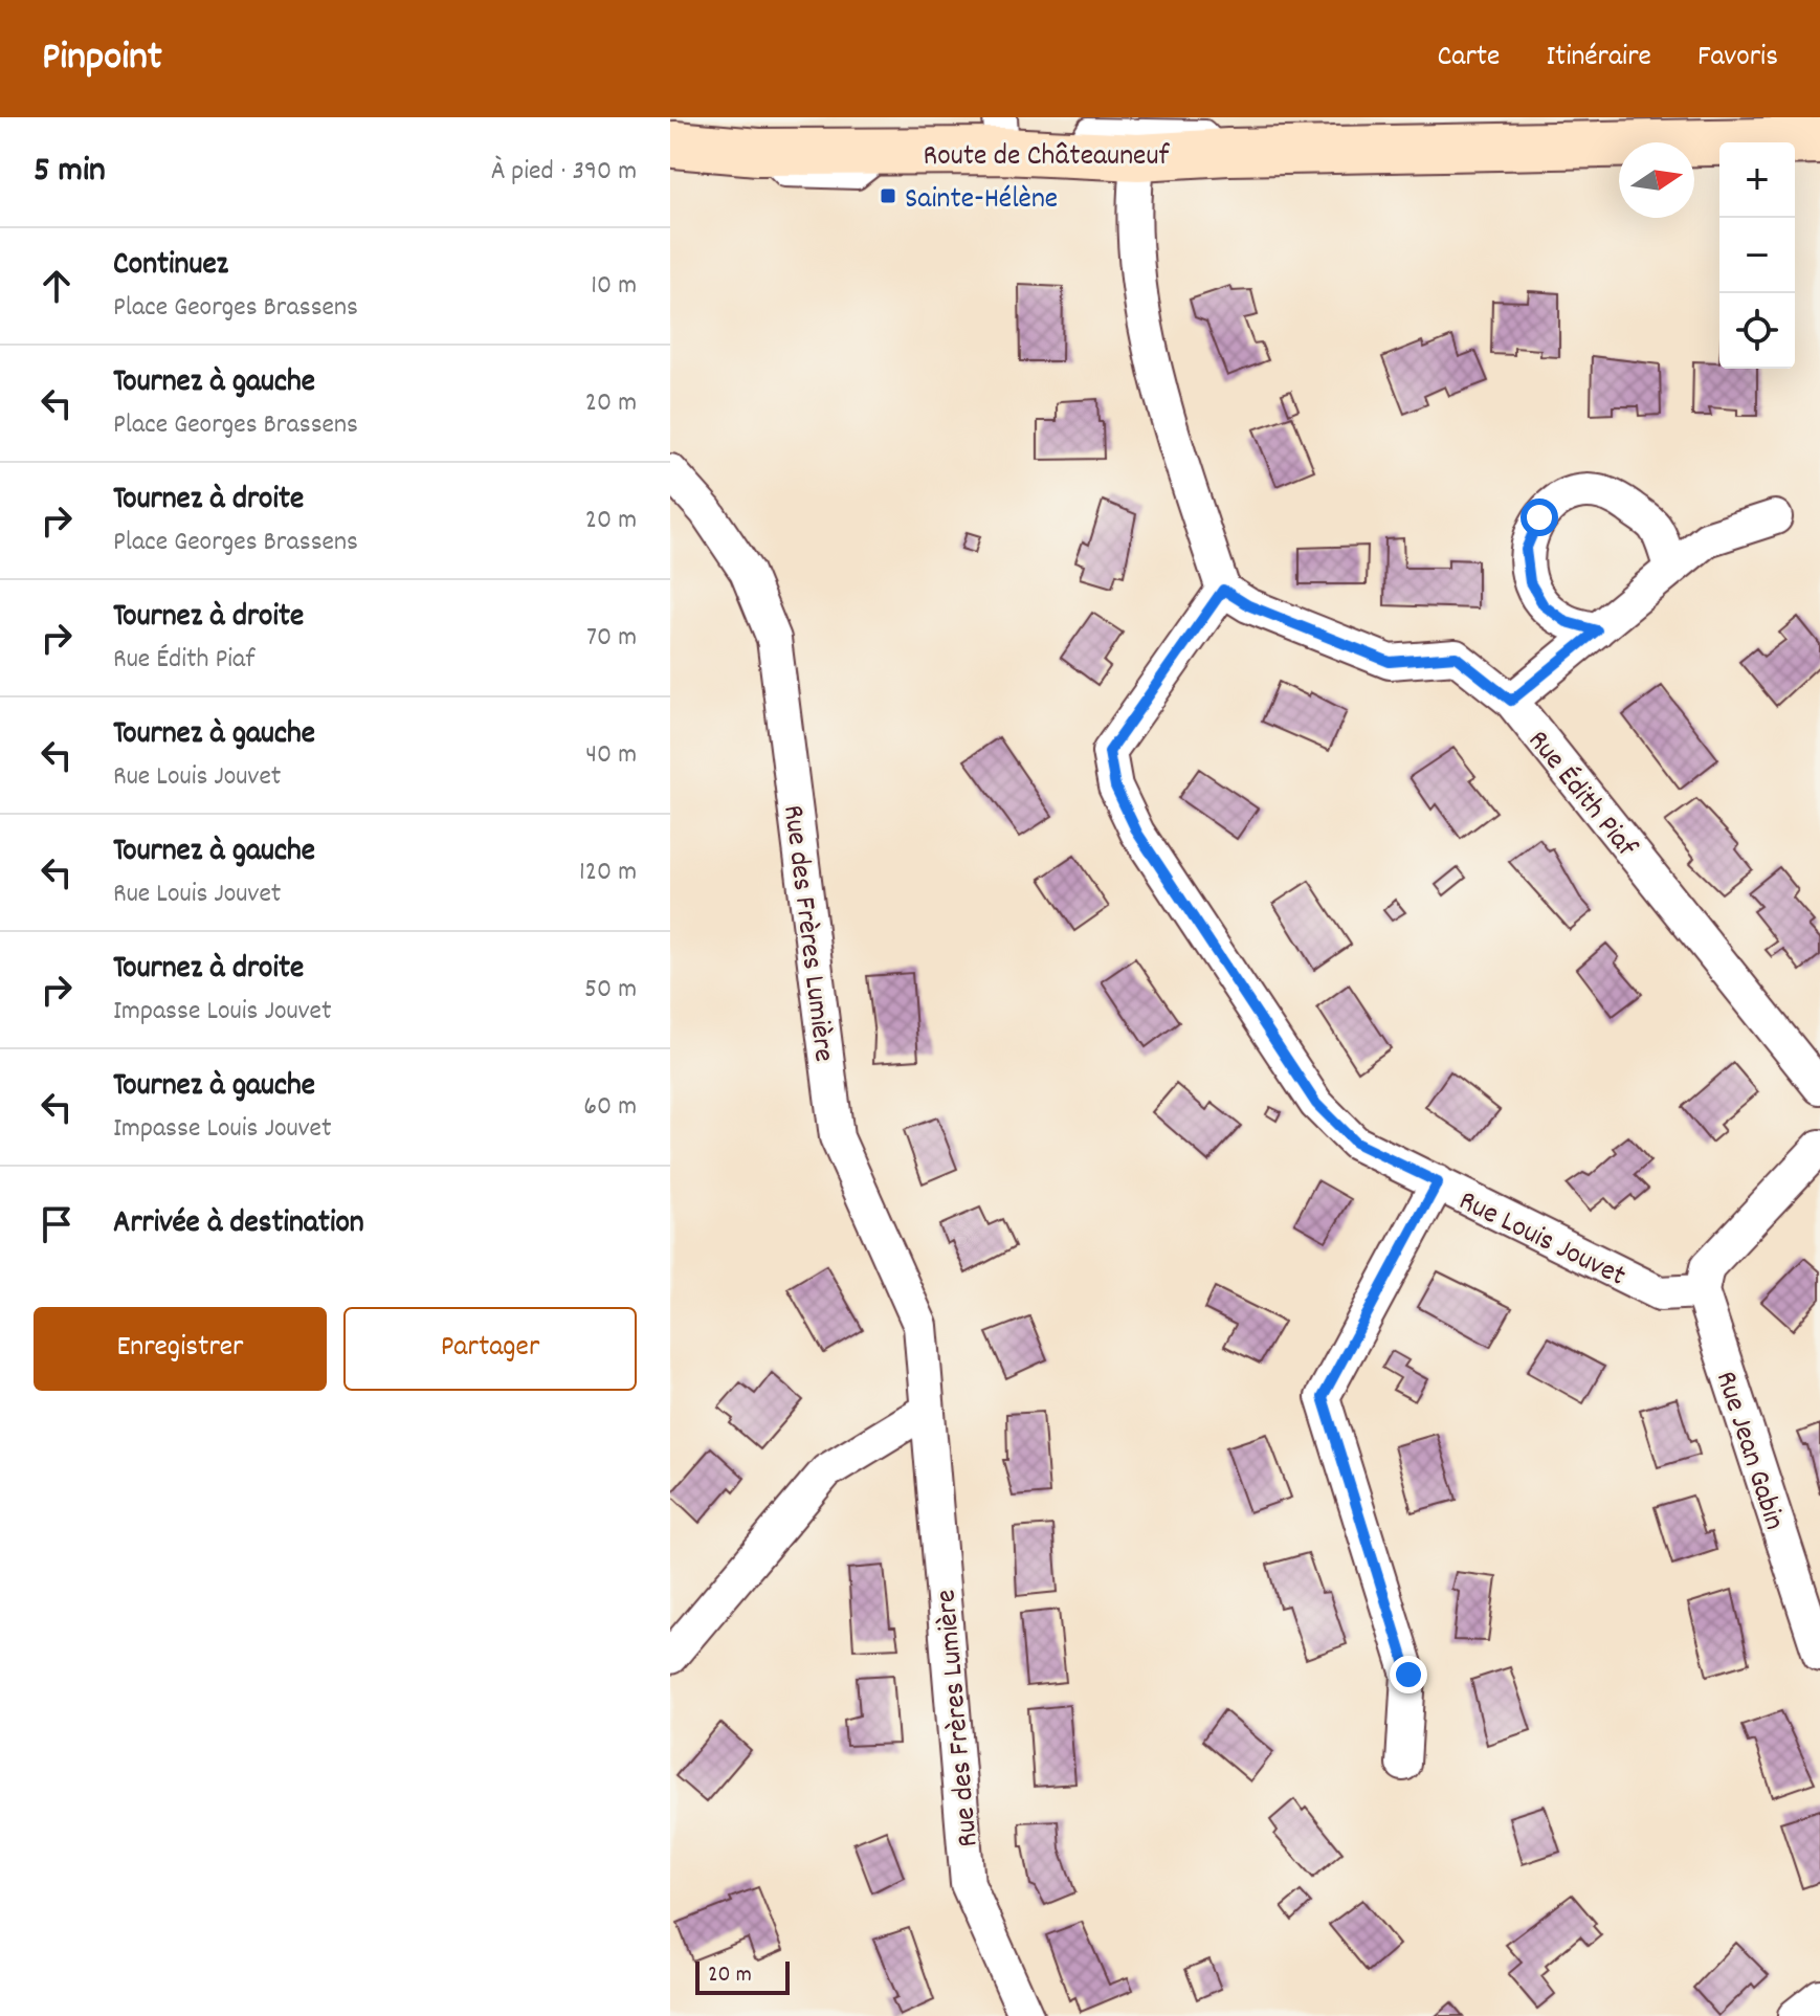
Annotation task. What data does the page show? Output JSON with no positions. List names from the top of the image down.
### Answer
{
  "streets": {
    "main road": ["Route de Châteauneuf"],
    "street": [
      "Rue Édith Piaf",
      "Rue des Frères Lumière",
      "Rue Louis Jouvet",
      "Rue Jean Gabin"
    ]
  },
  "crossings": [
    ["Rue Édith Piaf", "Rue Louis Jouvet"],
    ["Rue Louis Jouvet", "Rue Jean Gabin"]
  ],
  "places": {
    "transit": ["Sainte-Hélène"]
  },
  "scale_bar": "20 m",
  "north": "right",
  "page": {
    "header": "Pinpoint",
    "nav": ["Carte", "Itinéraire", "Favoris"],
    "heading": ["5 min", "À pied · 390 m"],
    "map_buttons": ["+", "−"],
    "list": [
      ["Continuez", "Place Georges Brassens", "10 m"],
      ["Tournez à gauche", "Place Georges Brassens", "20 m"],
      ["Tournez à droite", "Place Georges Brassens", "20 m"],
      ["Tournez à droite", "Rue Édith Piaf", "70 m"],
      ["Tournez à gauche", "Rue Louis Jouvet", "40 m"],
      ["Tournez à gauche", "Rue Louis Jouvet", "120 m"],
      ["Tournez à droite", "Impasse Louis Jouvet", "50 m"],
      ["Tournez à gauche", "Impasse Louis Jouvet", "60 m"],
      "Arrivée à destination"
    ],
    "buttons": ["Enregistrer", "Partager"],
    "scale": "20 m"
  }
}
